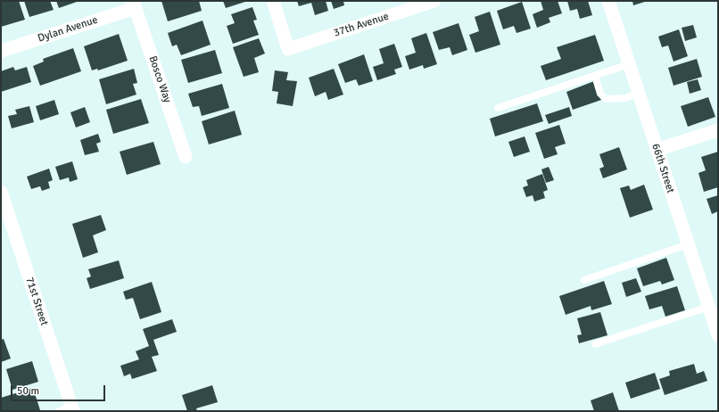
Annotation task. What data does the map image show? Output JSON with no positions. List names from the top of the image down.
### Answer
{
  "streets": {
    "street": [
      "37th Avenue",
      "Dylan Avenue",
      "Bosco Way",
      "66th Street",
      "71st Street"
    ]
  },
  "crossings": [
    ["Dylan Avenue", "Bosco Way"]
  ],
  "scale_bar": "50 m"
}
